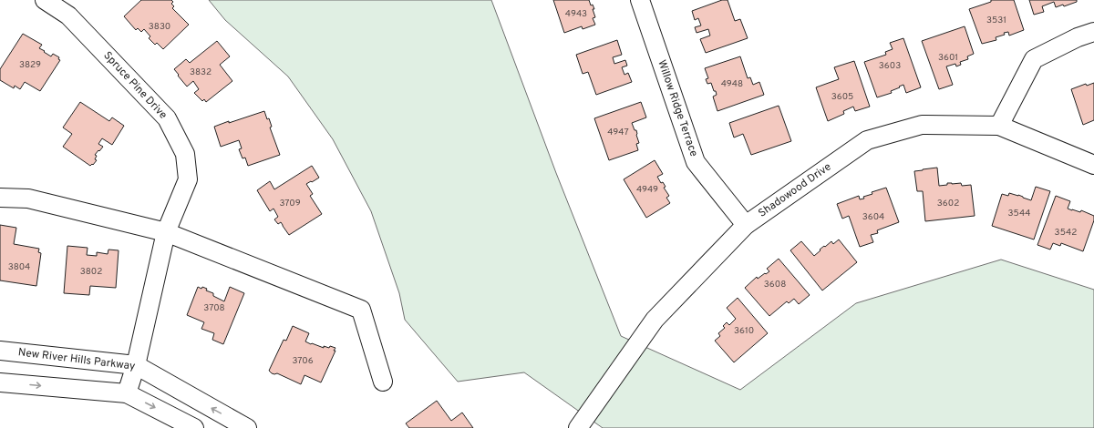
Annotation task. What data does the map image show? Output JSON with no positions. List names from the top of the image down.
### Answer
{
  "streets": {
    "street": [
      "Spruce Pine Drive",
      "Willow Ridge Terrace",
      "Shadowood Drive",
      "New River Hills Parkway"
    ]
  },
  "crossings": [
    ["Spruce Pine Drive", "New River Hills Parkway"],
    ["Willow Ridge Terrace", "Shadowood Drive"]
  ],
  "house_numbers": [
    "4943",
    "3531",
    "3830",
    "3601",
    "3829",
    "3603",
    "3832",
    "4948",
    "3605",
    "4947",
    "4949",
    "3709",
    "3602",
    "3544",
    "3604",
    "3542",
    "3804",
    "3802",
    "3608",
    "3708",
    "3610",
    "3706"
  ]
}
